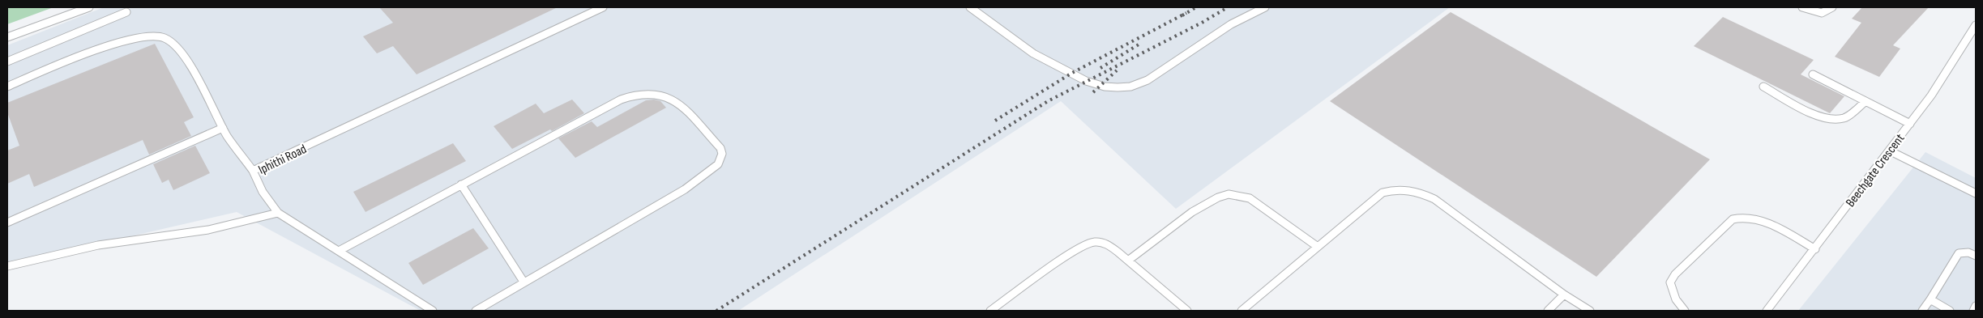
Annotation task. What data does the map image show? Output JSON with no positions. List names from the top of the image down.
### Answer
{
  "streets": {
    "lane": ["Iphithi Road", "Beechgate Crescent"]
  }
}
